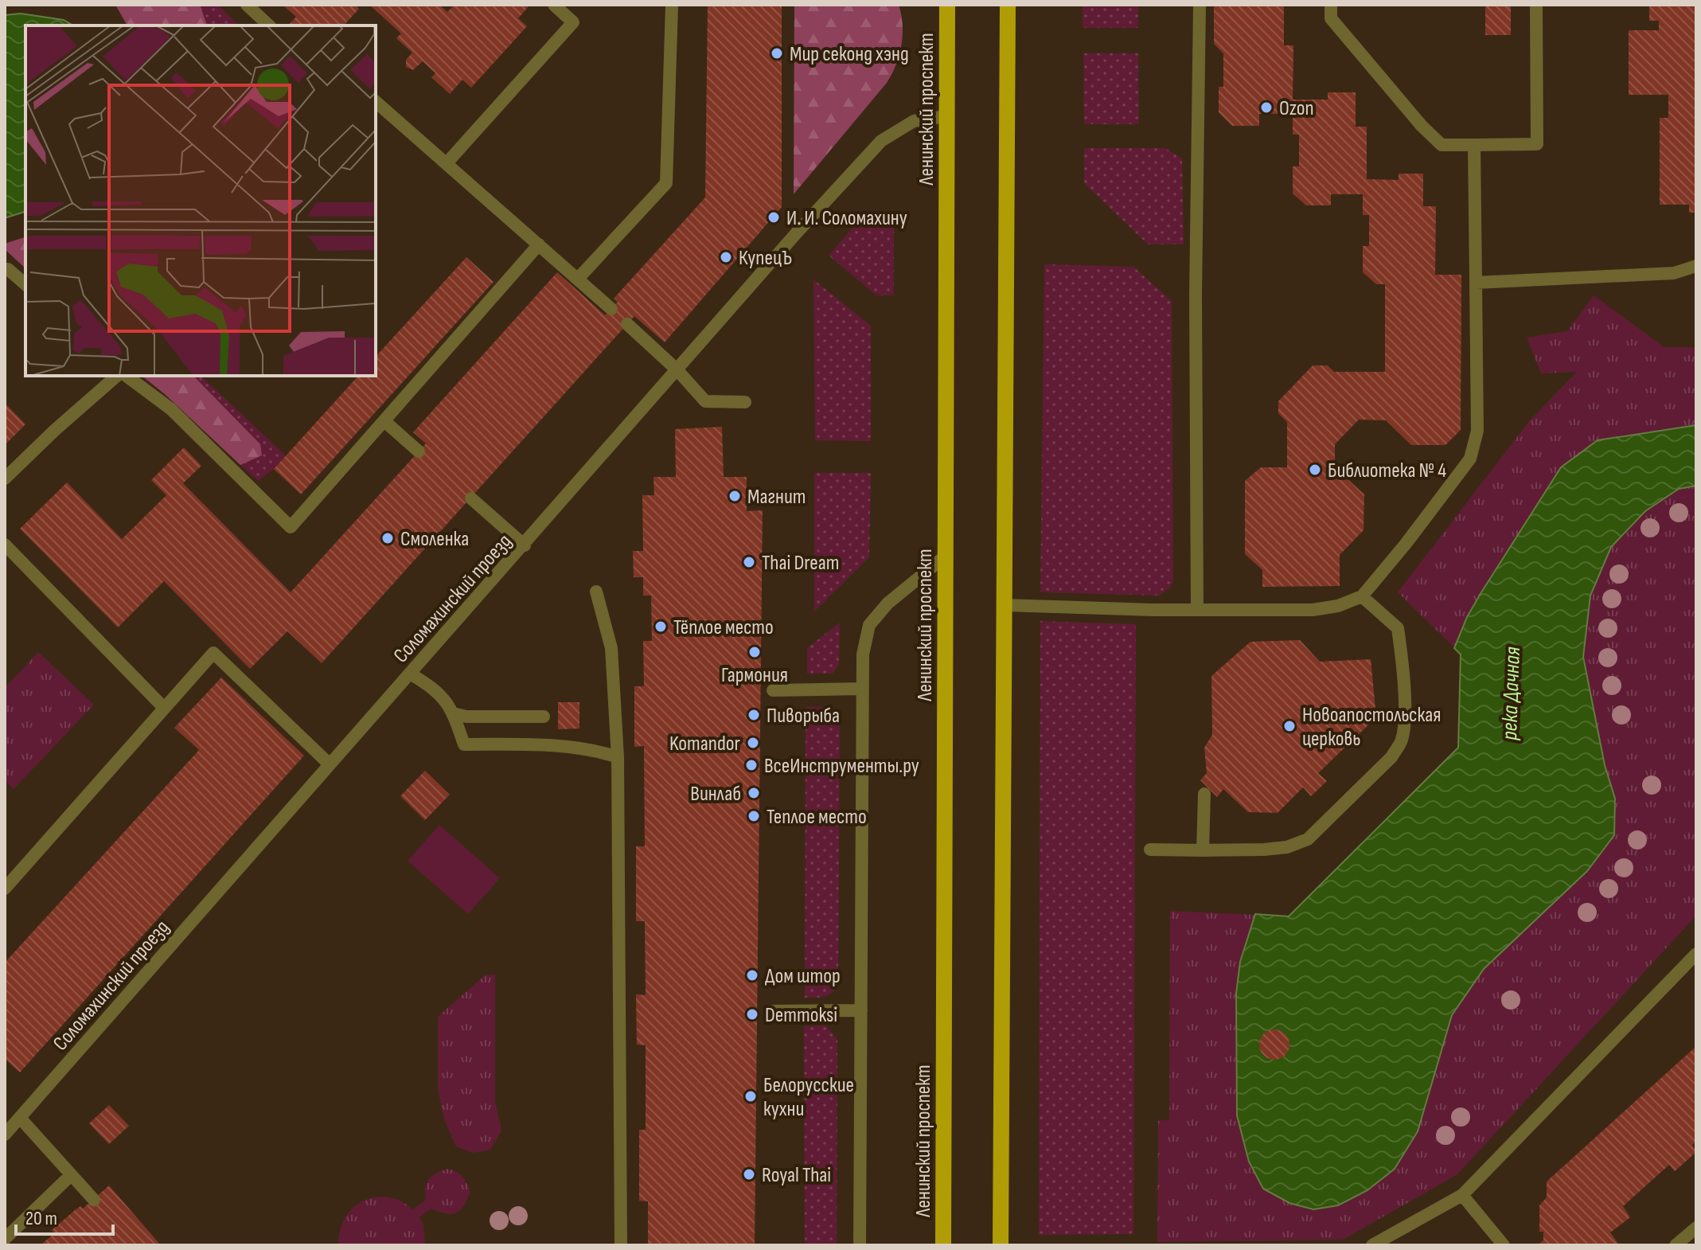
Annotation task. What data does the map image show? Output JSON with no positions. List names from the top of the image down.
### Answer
{
  "streets": {
    "main road": ["Ленинский проспект"],
    "street": ["Соломахинский проезд"]
  },
  "crossings": [
    ["Ленинский проспект", "Соломахинский проезд"]
  ],
  "water": ["река Дачная"],
  "places": [
    "Мир секонд хэнд",
    "Ozon",
    "И. И. Соломахину",
    "КупецЪ",
    "Библиотека № 4",
    "Магнит",
    "Смоленка",
    "Thai Dream",
    "Тёплое место",
    "Гармония",
    "Пиворыба",
    "Новоапостольская церковь",
    "Komandor",
    "ВсеИнструменты.ру",
    "Винлаб",
    "Теплое место",
    "Дом штор",
    "Demmoksi",
    "Белорусские кухни",
    "Royal Thai"
  ],
  "scale_bar": "20 m"
}
